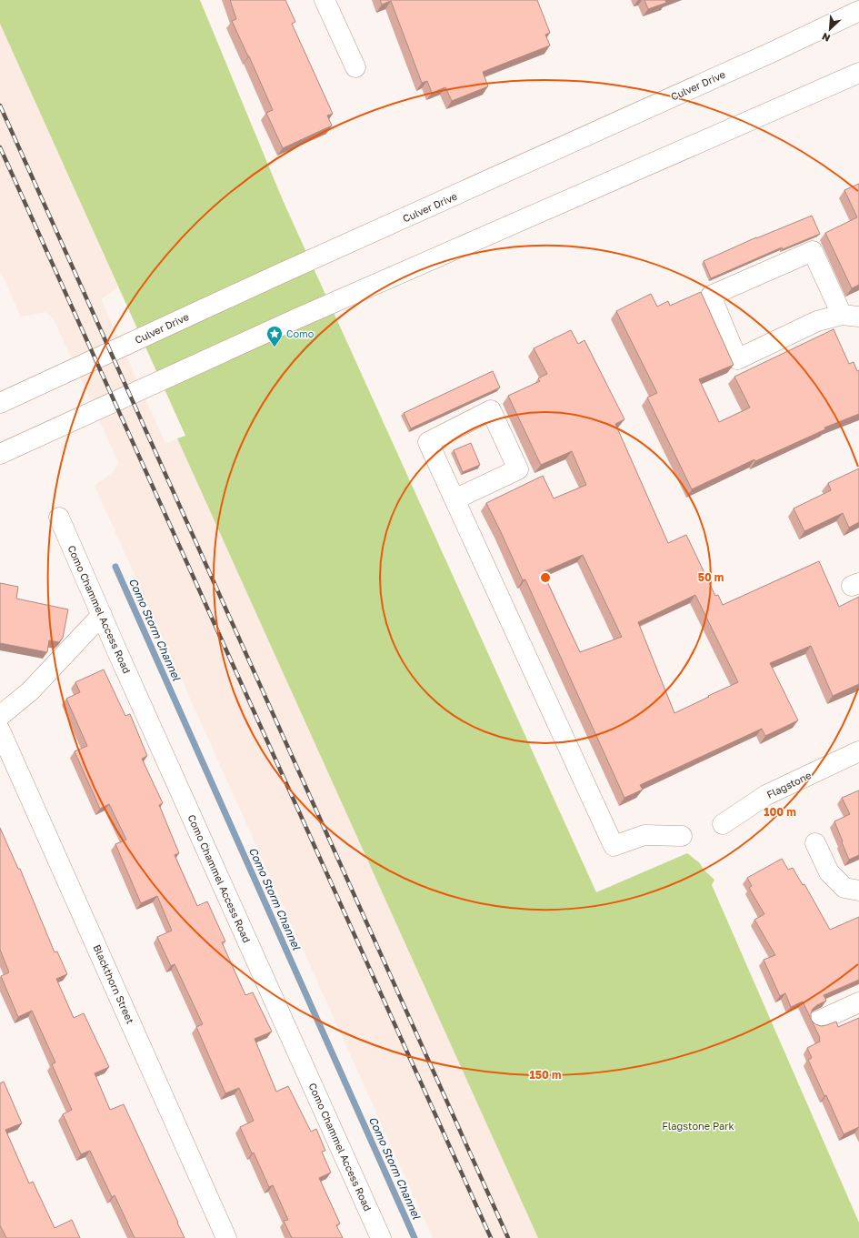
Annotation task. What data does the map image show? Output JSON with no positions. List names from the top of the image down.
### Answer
{
  "streets": {
    "main road": [
      "Culver Drive",
      "Como Chammel Access Road",
      "Flagstone",
      "Blackthorn Street"
    ]
  },
  "water": ["Como Storm Channel"],
  "parks": ["Flagstone Park"],
  "places": {
    "place": ["Como"]
  },
  "north": "bottom left",
  "rings": ["50 m", "100 m", "150 m"]
}
